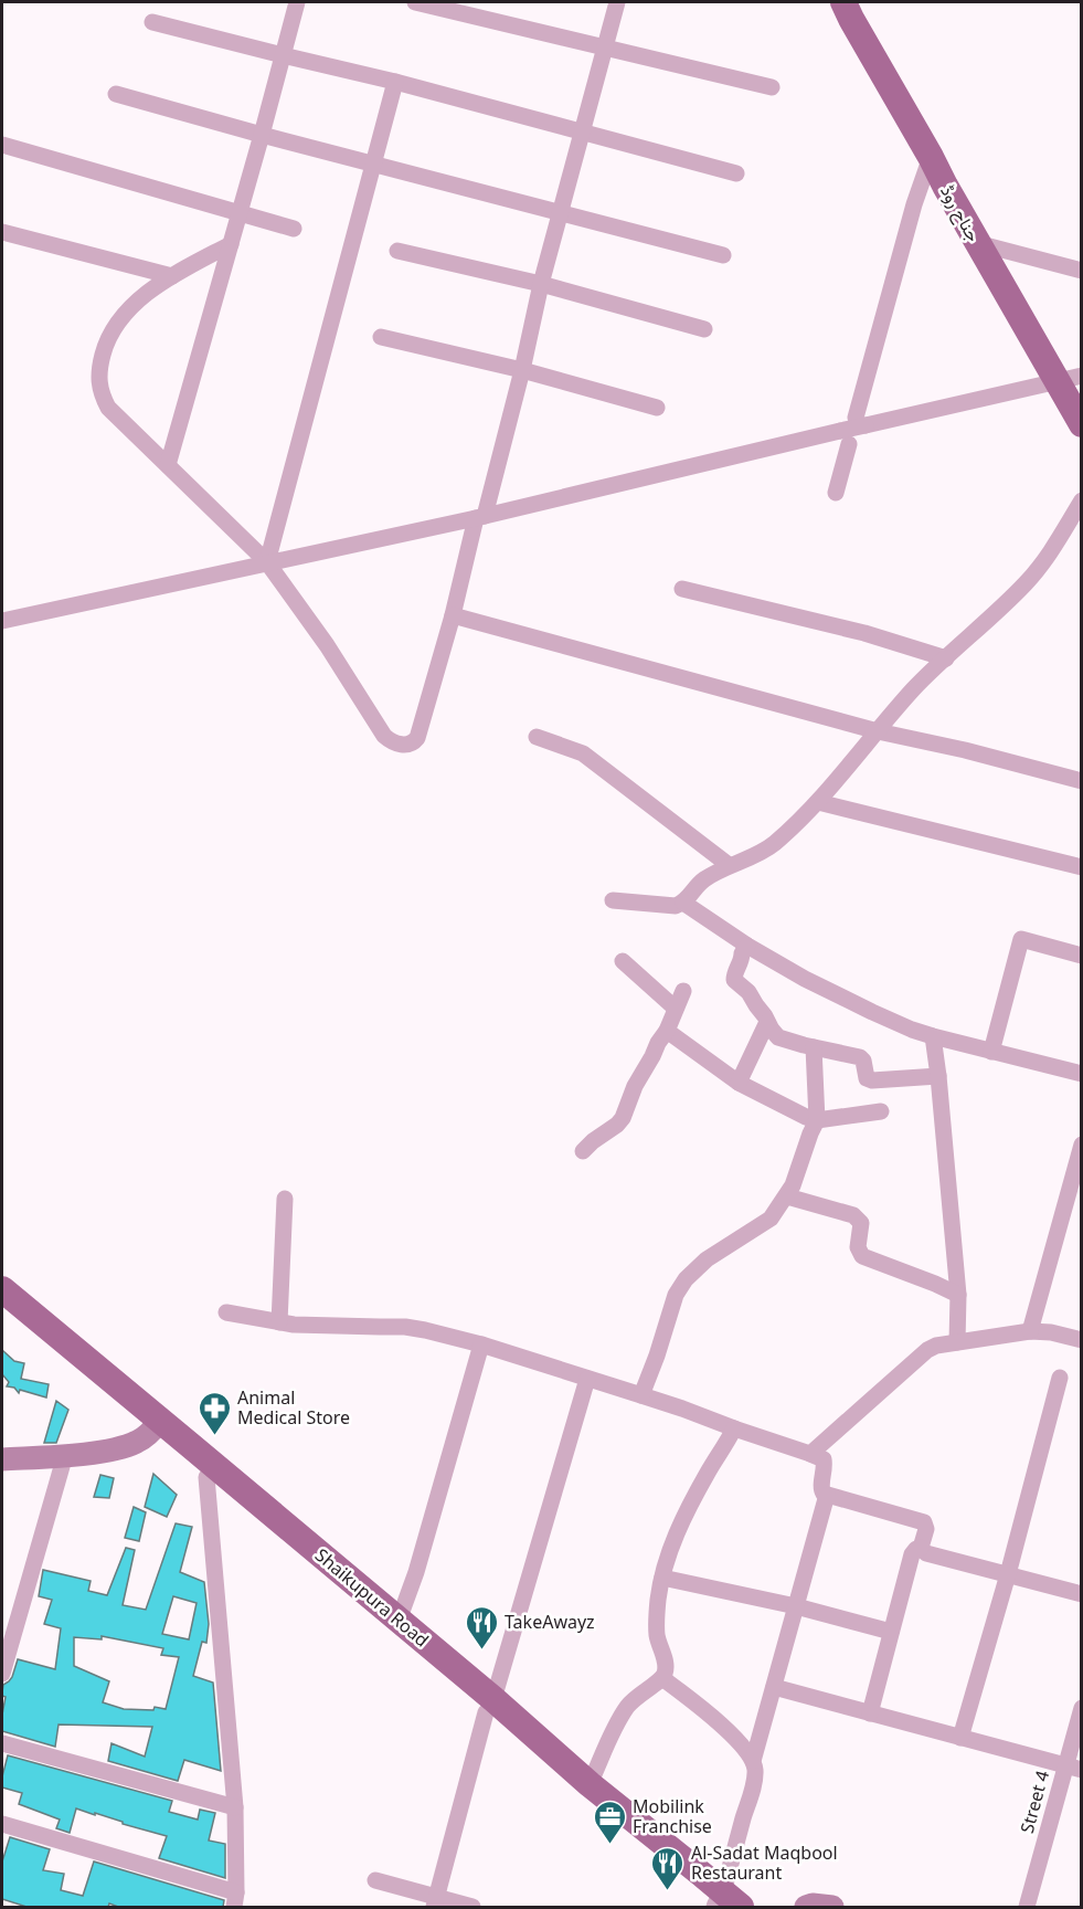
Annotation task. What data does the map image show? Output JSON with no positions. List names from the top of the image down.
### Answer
{
  "streets": {
    "main road": ["جناح روڈ", "Shaikupura Road"],
    "street": ["Street 4"]
  },
  "places": {
    "pharmacy": ["Animal Medical Store"],
    "restaurant": ["TakeAwayz", "Al-Sadat Maqbool Restaurant"],
    "office": ["Mobilink Franchise"]
  }
}
